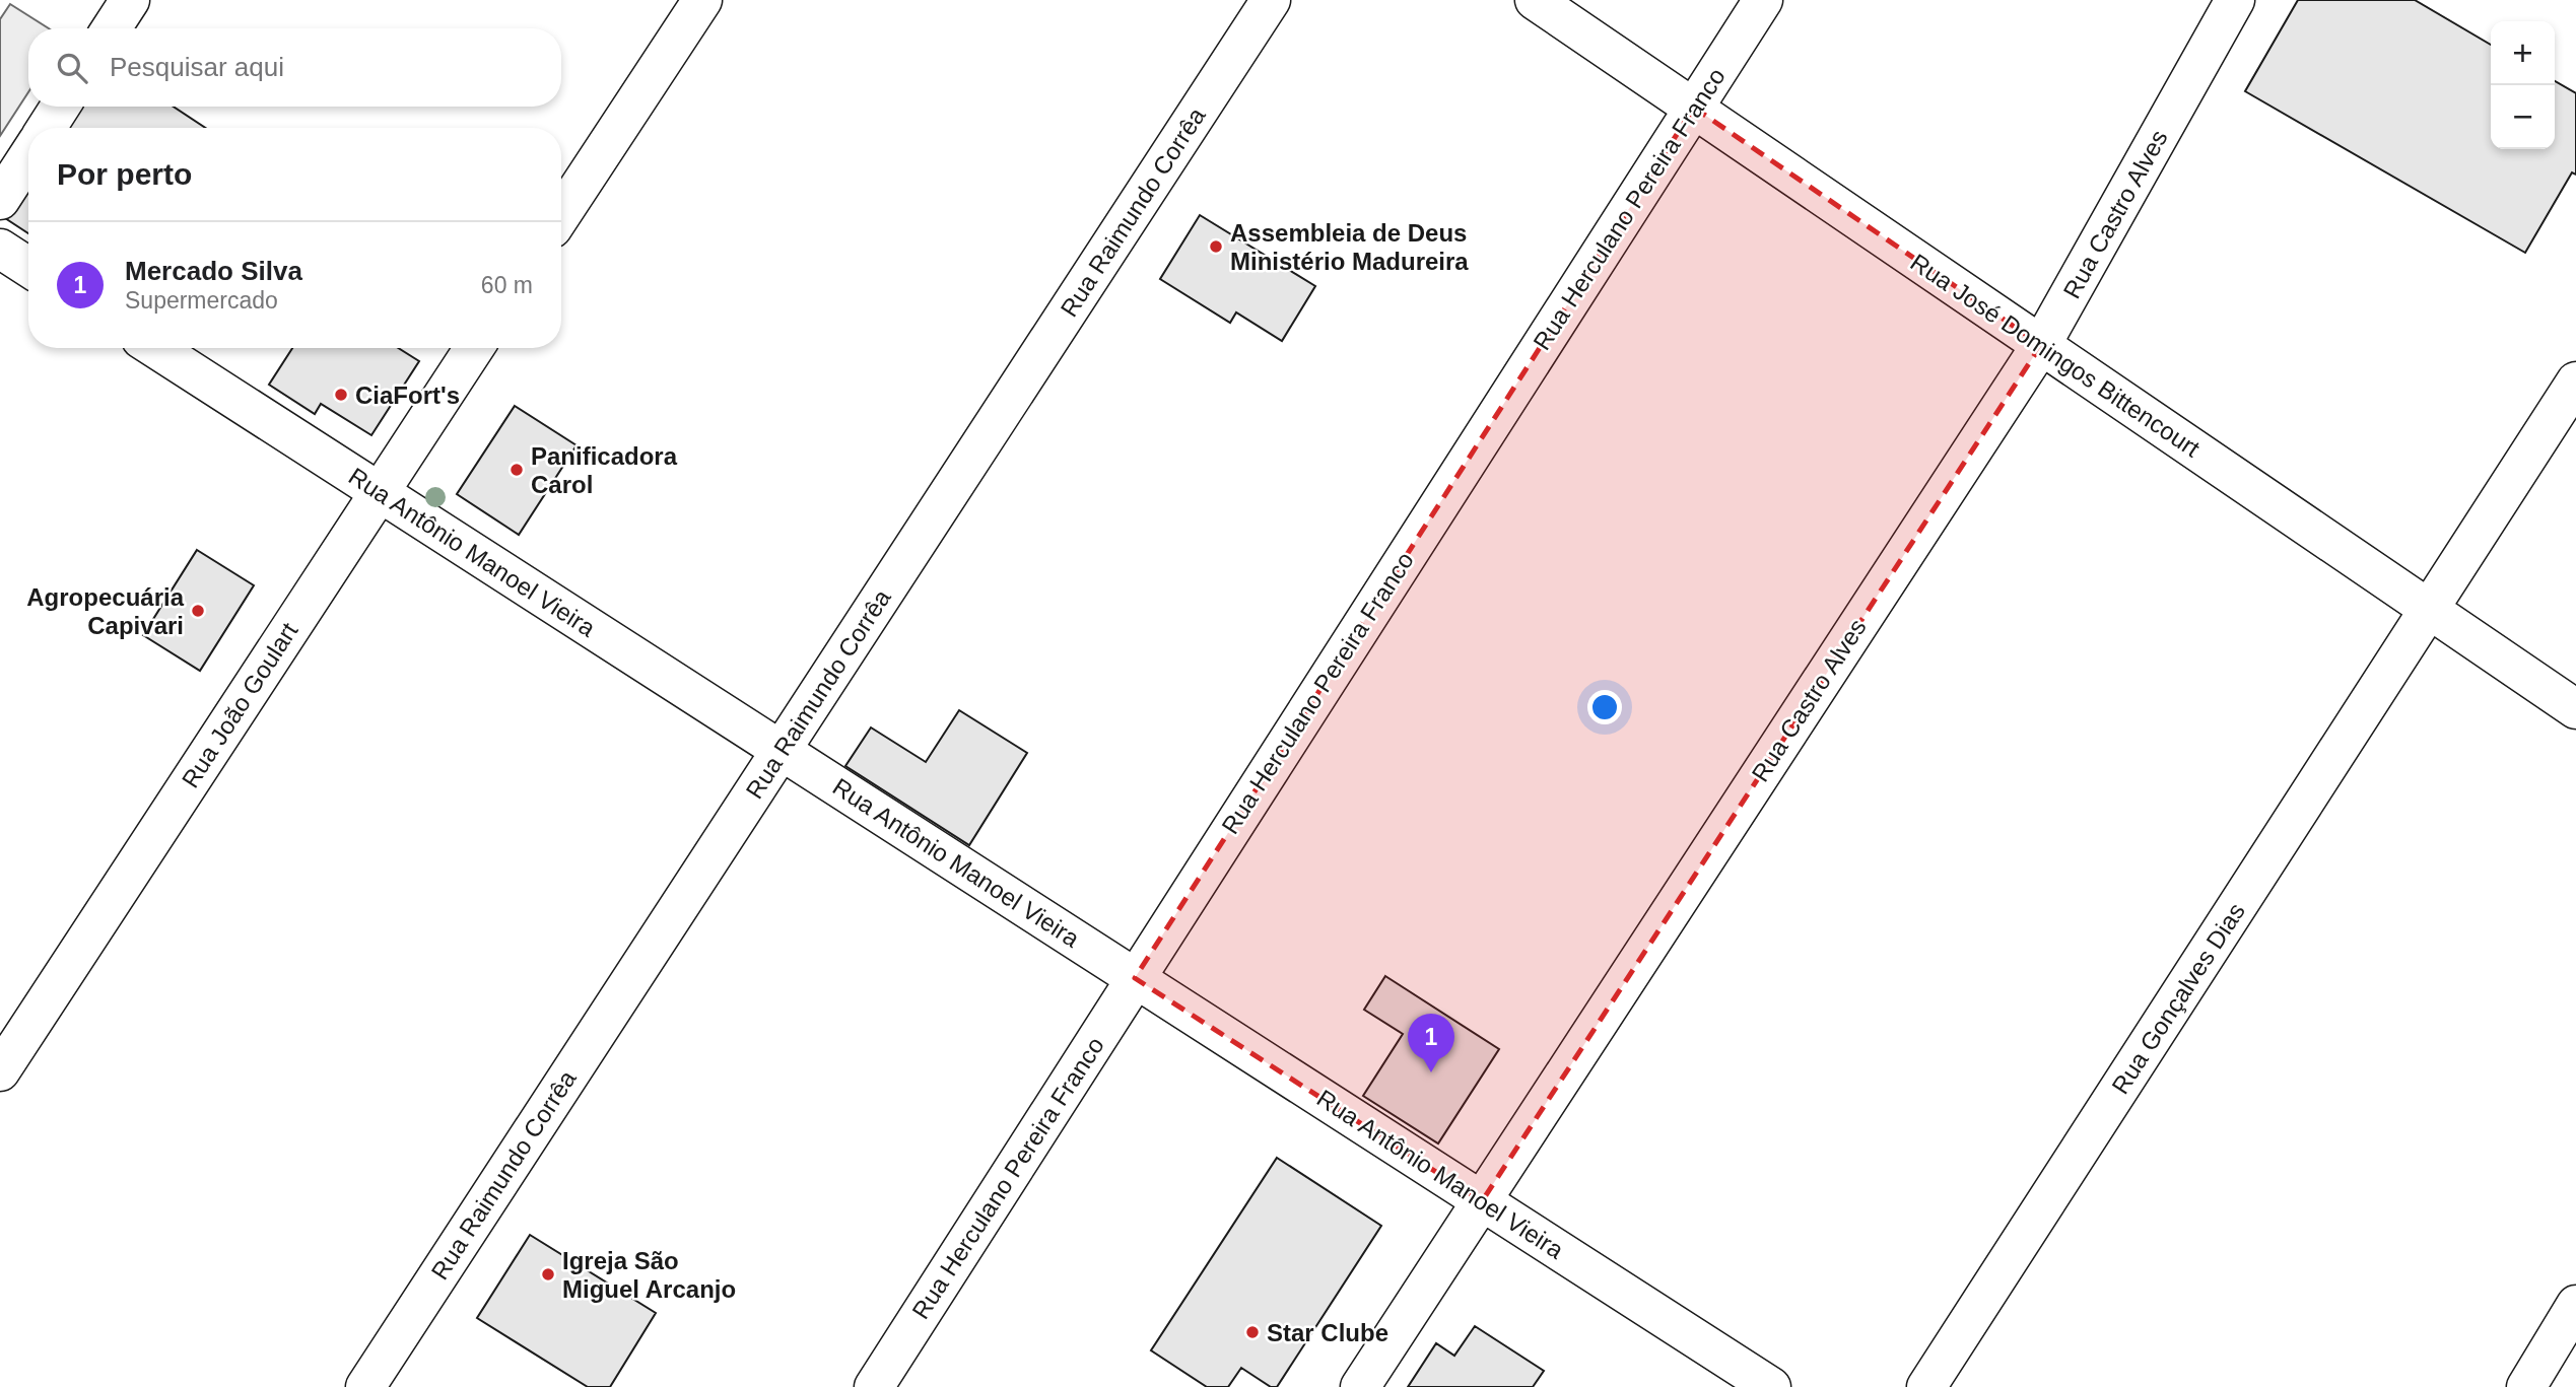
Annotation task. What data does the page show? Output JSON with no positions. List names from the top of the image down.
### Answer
{
  "streets": {
    "street": [
      "Rua Herculano Pereira Franco",
      "Rua Raimundo Corrêa",
      "Rua Castro Alves",
      "Rua José Domingos Bittencourt",
      "Rua Antônio Manoel Vieira",
      "Rua João Goulart",
      "Rua Gonçalves Dias"
    ]
  },
  "crossings": [
    ["Rua Herculano Pereira Franco", "Rua José Domingos Bittencourt"],
    ["Rua Herculano Pereira Franco", "Rua Antônio Manoel Vieira"],
    ["Rua Raimundo Corrêa", "Rua Antônio Manoel Vieira"],
    ["Rua Castro Alves", "Rua José Domingos Bittencourt"],
    ["Rua Castro Alves", "Rua Antônio Manoel Vieira"],
    ["Rua José Domingos Bittencourt", "Rua Gonçalves Dias"],
    ["Rua Antônio Manoel Vieira", "Rua João Goulart"]
  ],
  "places": [
    "Assembleia de Deus Ministério Madureira",
    "CiaFort's",
    "Panificadora Carol",
    "Agropecuária Capivari",
    "Igreja São Miguel Arcanjo",
    "Star Clube"
  ],
  "page": {
    "map_buttons": ["+", "−"],
    "search": "Pesquisar aqui",
    "heading": "Por perto",
    "list": [
      {
        "mark": "1",
        "name": "Mercado Silva",
        "note": "Supermercado",
        "value": "60 m"
      }
    ],
    "pins": "1"
  }
}
